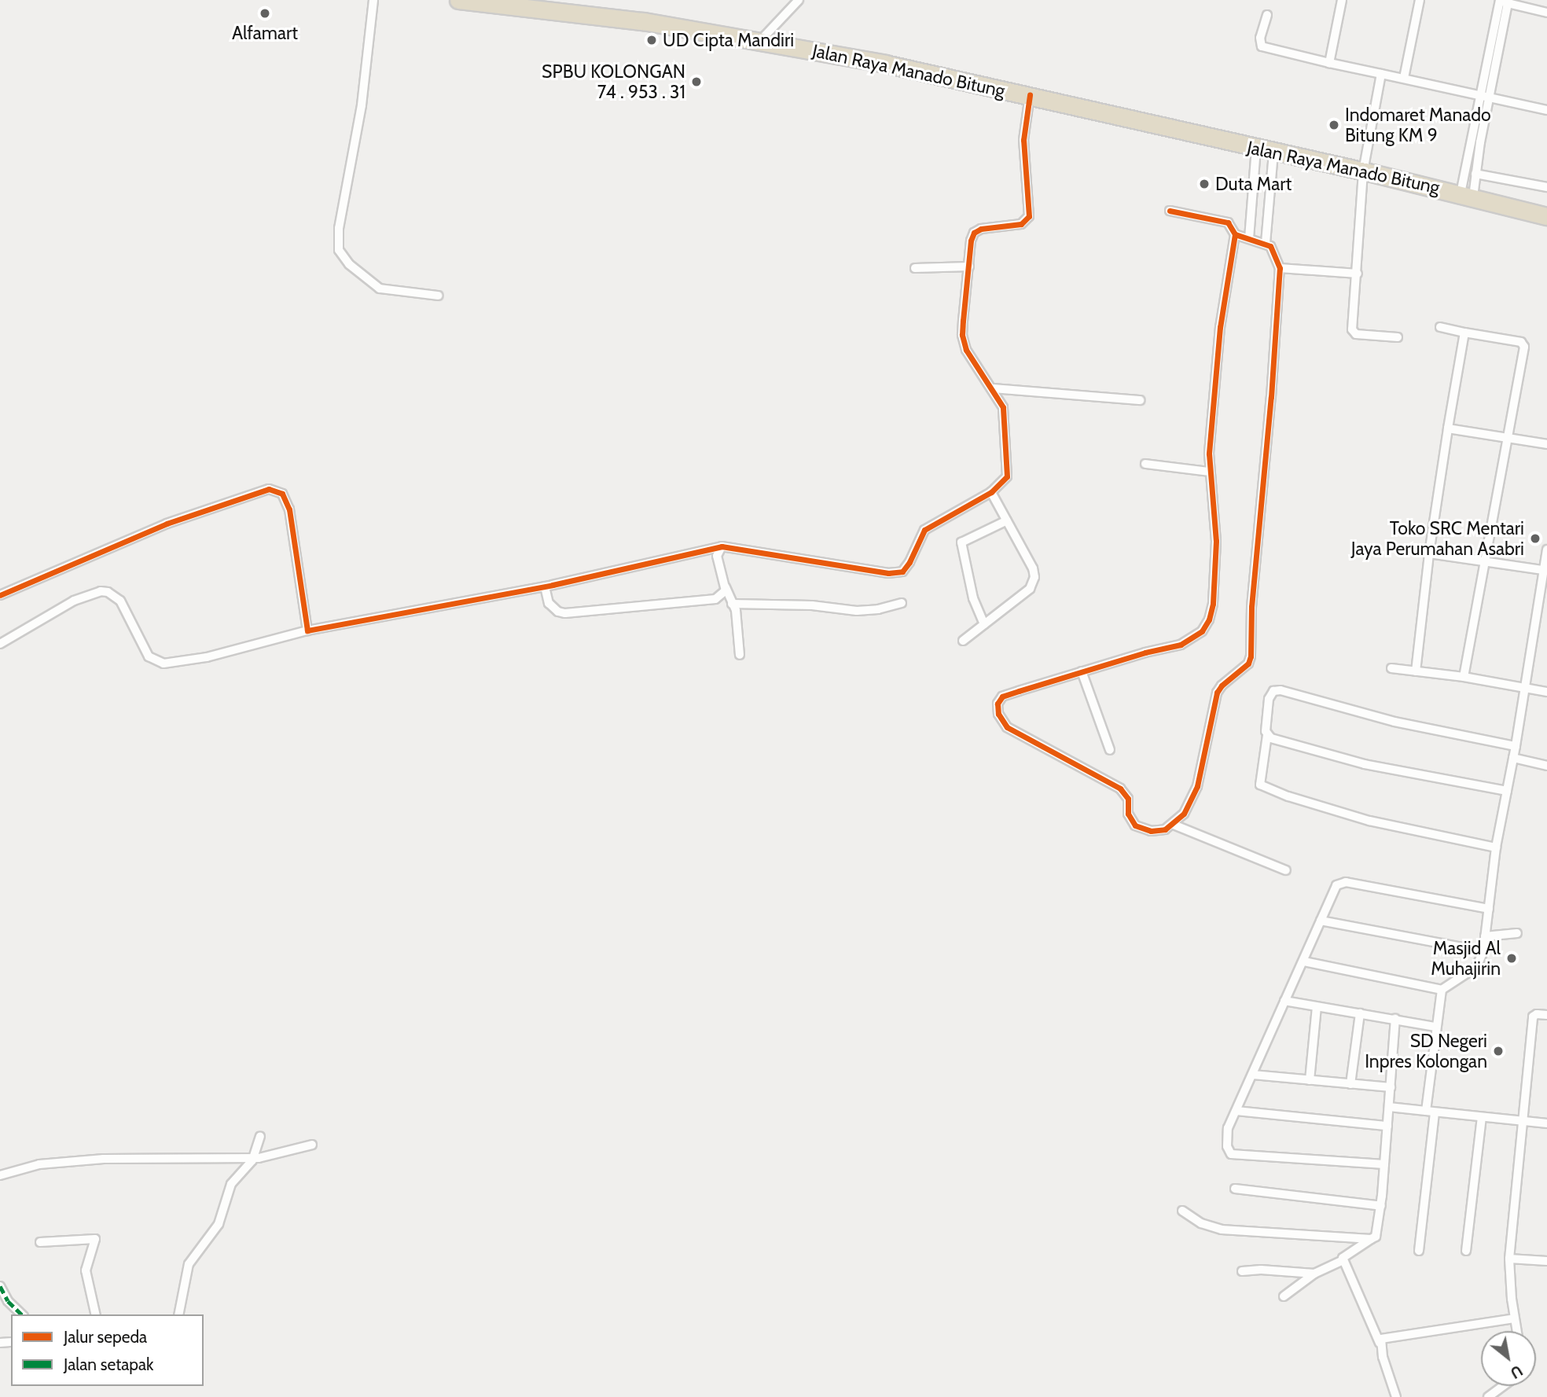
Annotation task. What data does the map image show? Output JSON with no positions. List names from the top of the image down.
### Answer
{
  "streets": {
    "highway": ["Jalan Raya Manado Bitung"]
  },
  "places": [
    "Alfamart",
    "UD Cipta Mandiri",
    "SPBU KOLONGAN 74 . 953 . 31",
    "Indomaret Manado Bitung KM 9",
    "Duta Mart",
    "Toko SRC Mentari Jaya Perumahan Asabri",
    "Masjid Al Muhajirin",
    "SD Negeri Inpres Kolongan"
  ],
  "legend": ["Jalur sepeda", "Jalan setapak"],
  "north": "bottom right"
}
